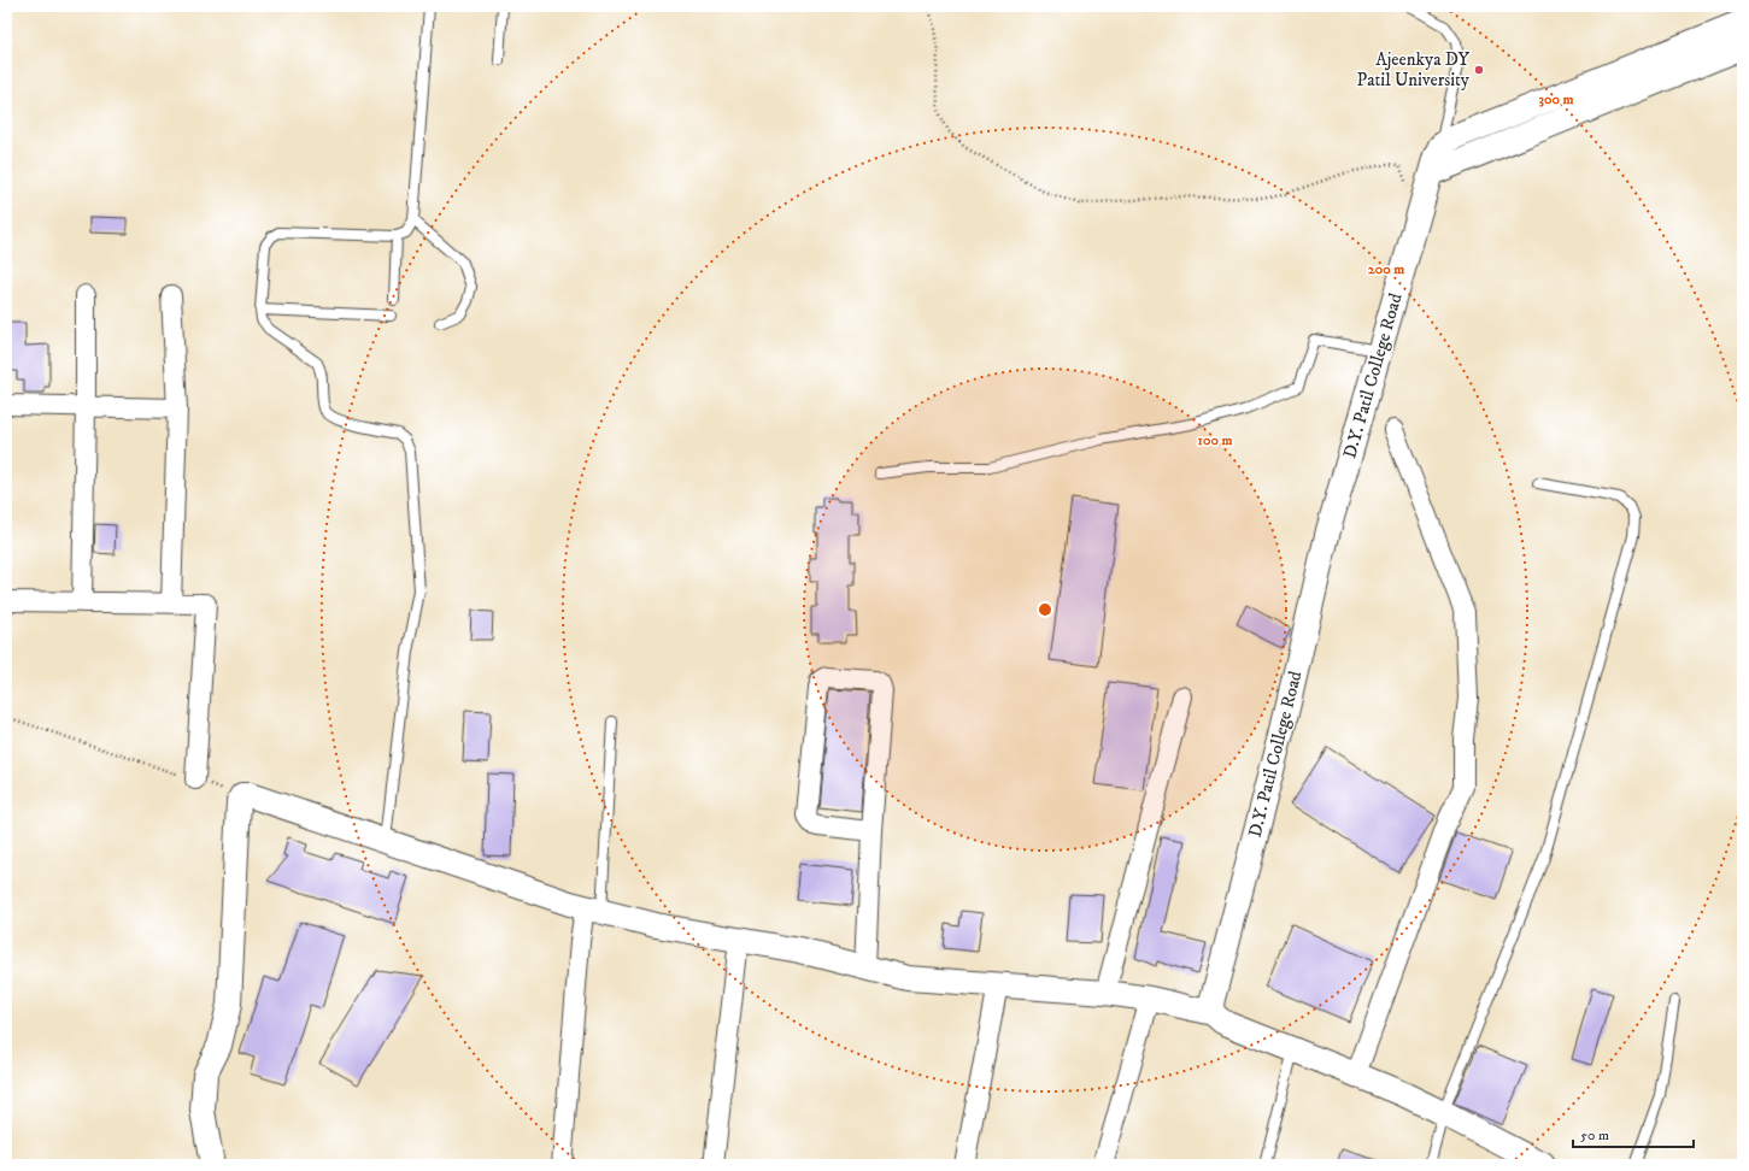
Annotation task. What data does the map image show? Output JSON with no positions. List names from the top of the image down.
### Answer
{
  "streets": {
    "street": ["D.Y. Patil College Road"]
  },
  "places": ["Ajeenkya DY Patil University"],
  "scale_bar": "50 m",
  "rings": ["300 m", "200 m", "100 m"]
}
